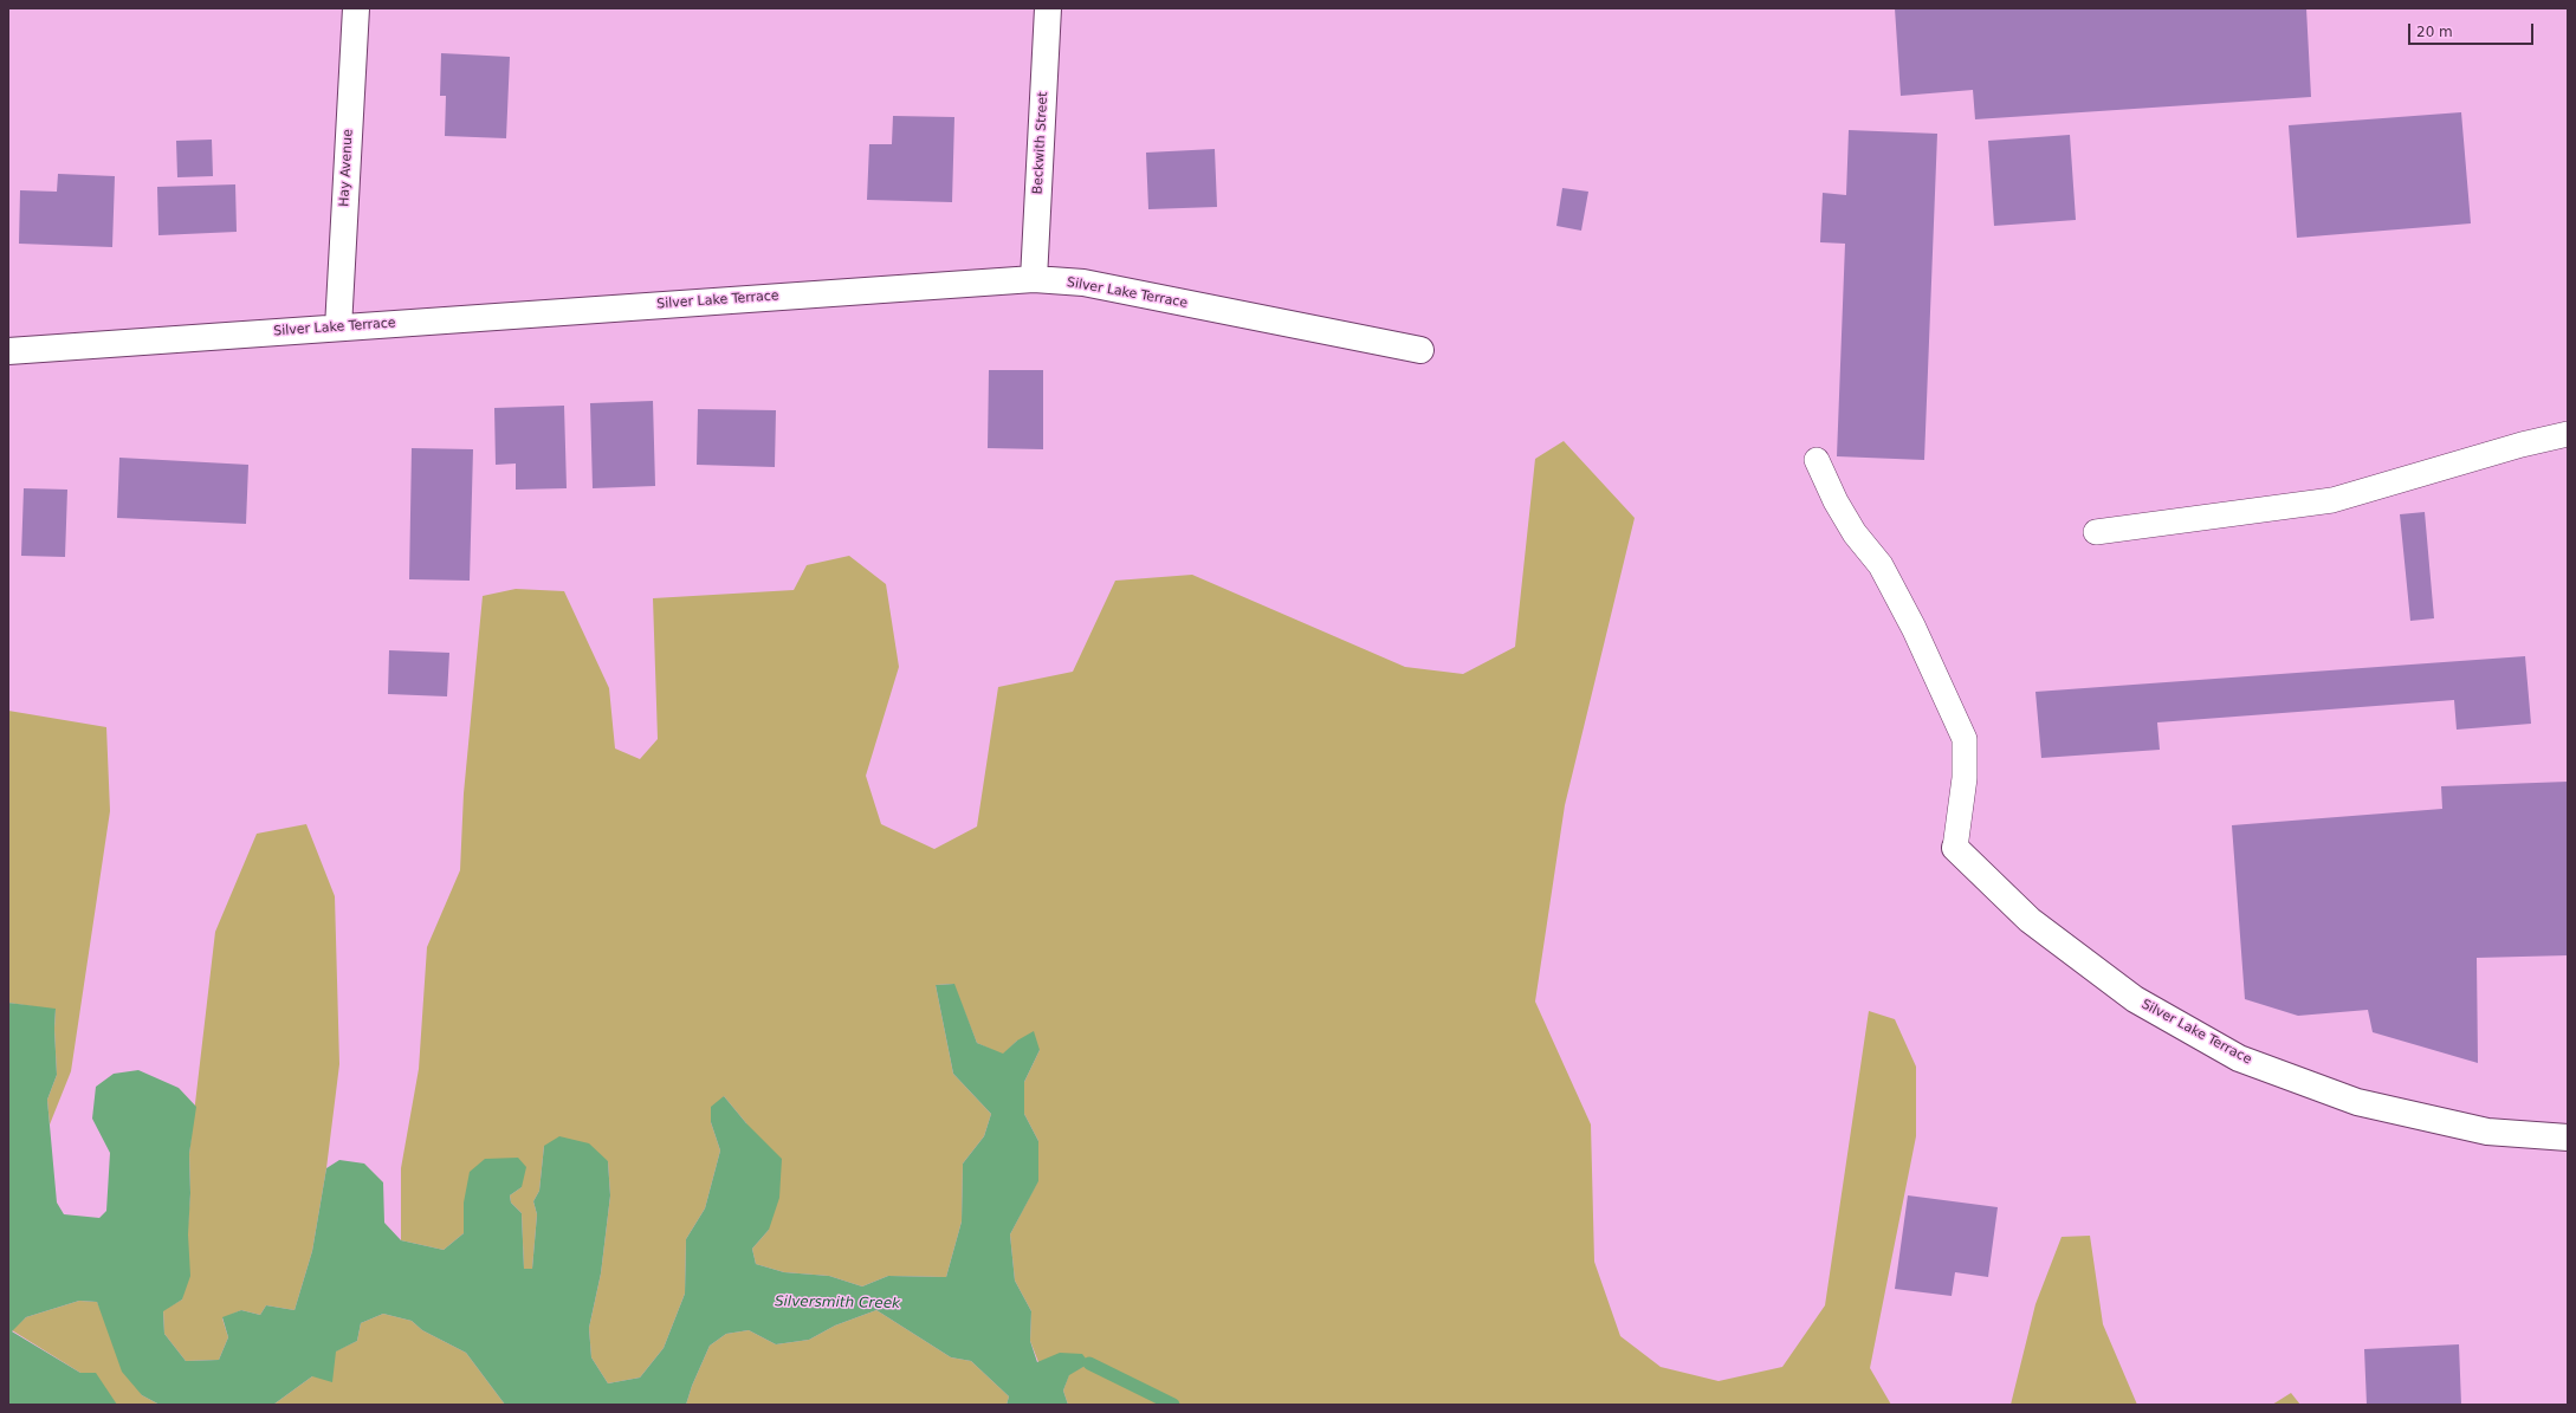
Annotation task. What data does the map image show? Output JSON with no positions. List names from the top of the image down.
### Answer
{
  "streets": {
    "street": ["Beckwith Street", "Hay Avenue", "Silver Lake Terrace"]
  },
  "crossings": [
    ["Beckwith Street", "Silver Lake Terrace"],
    ["Hay Avenue", "Silver Lake Terrace"]
  ],
  "water": ["Silversmith Creek"],
  "scale_bar": "20 m"
}
